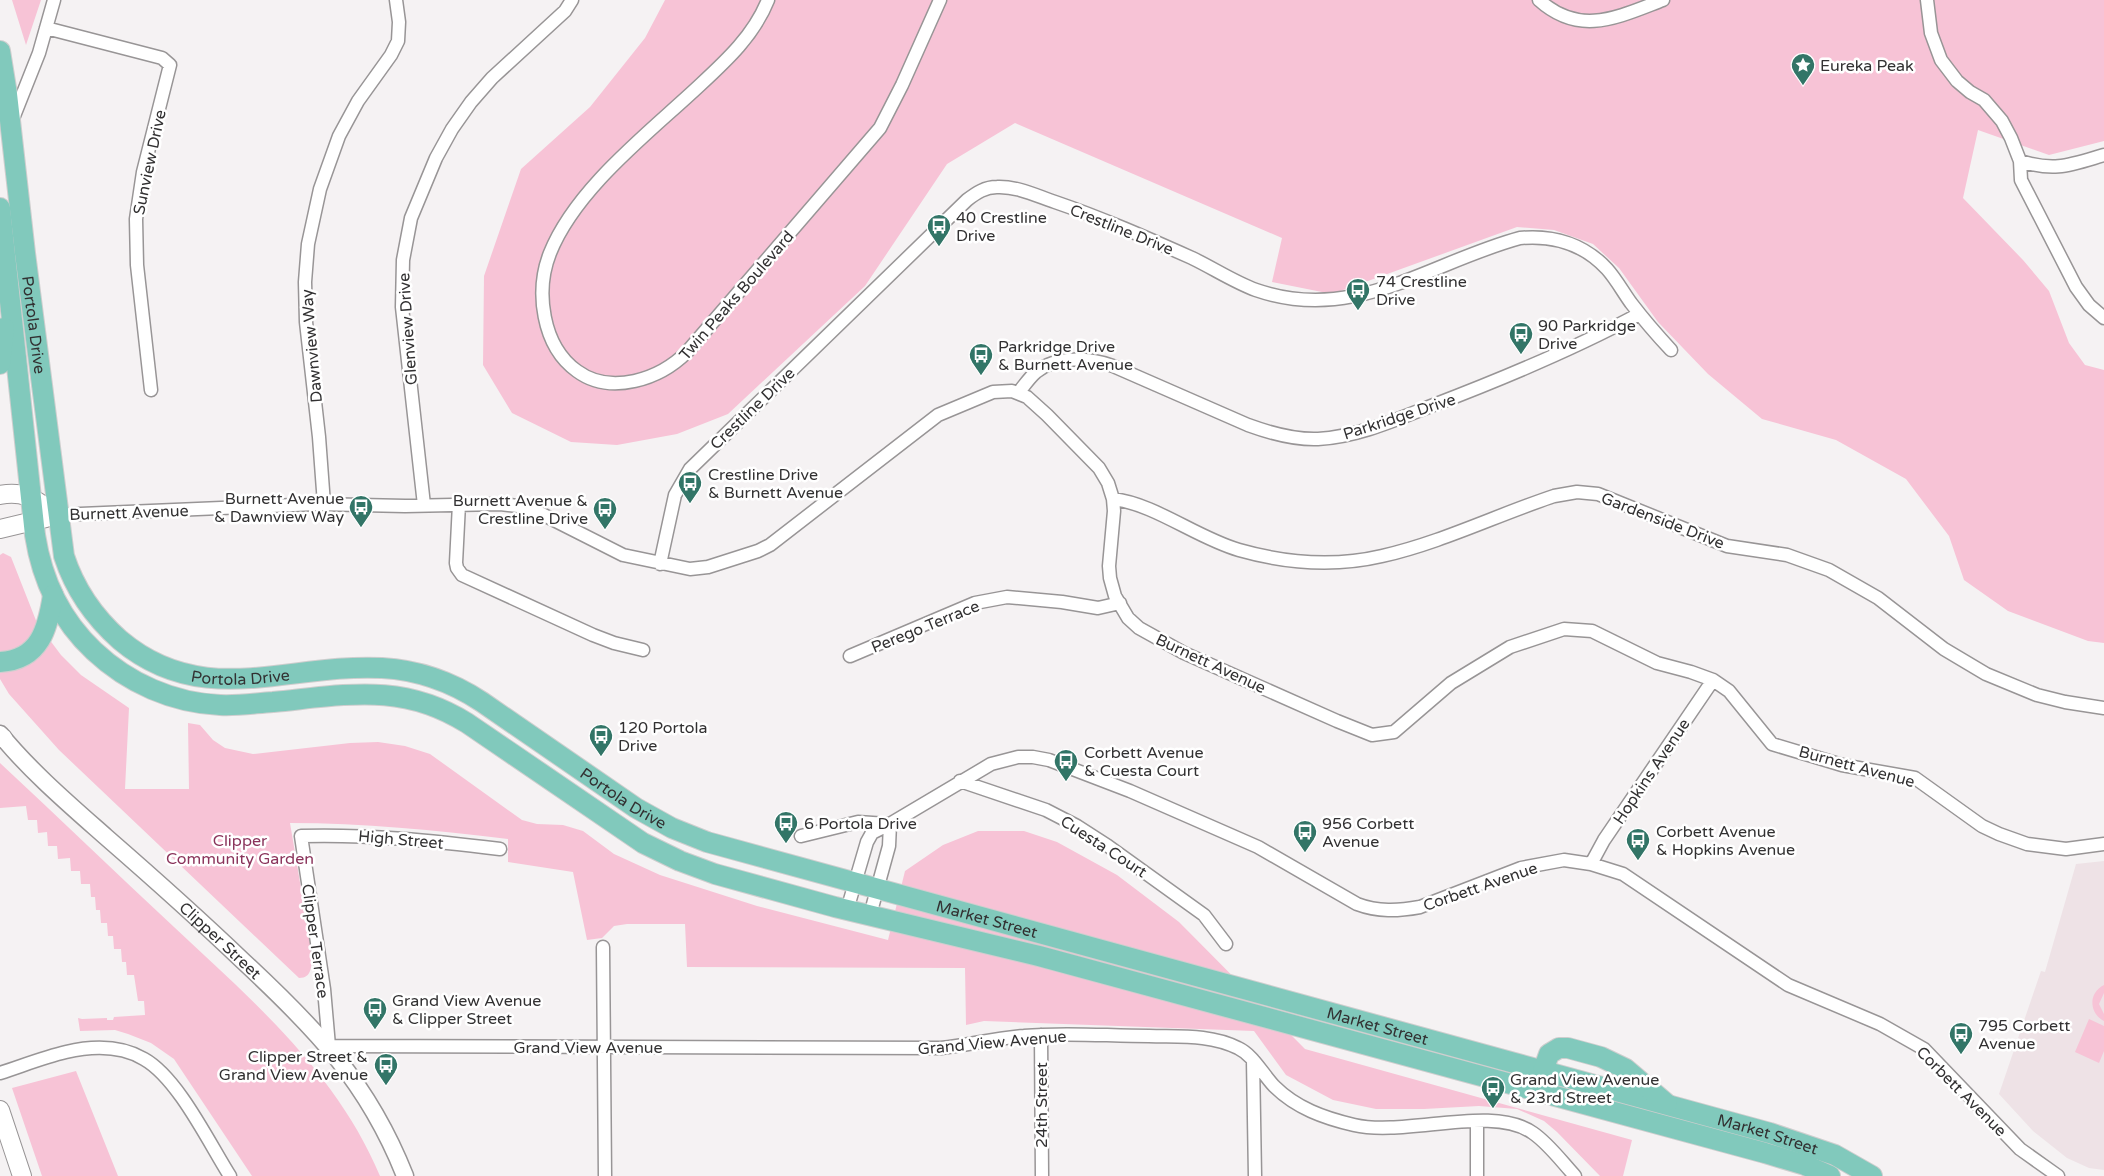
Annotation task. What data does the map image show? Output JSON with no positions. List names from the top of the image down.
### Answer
{
  "streets": {
    "main road": ["Portola Drive", "Market Street"],
    "street": [
      "Sunview Drive",
      "Crestline Drive",
      "Twin Peaks Boulevard",
      "Glenview Drive",
      "Dawnview Way",
      "Parkridge Drive",
      "Burnett Avenue",
      "Gardenside Drive",
      "Perego Terrace",
      "Hopkins Avenue",
      "High Street",
      "Cuesta Court",
      "Corbett Avenue",
      "Clipper Street",
      "Clipper Terrace",
      "Grand View Avenue",
      "24th Street"
    ]
  },
  "crossings": [
    ["Sunview Drive", "Portola Drive"],
    ["Crestline Drive", "Parkridge Drive"],
    ["Crestline Drive", "Burnett Avenue"],
    ["Portola Drive", "Burnett Avenue"],
    ["Portola Drive", "Market Street"],
    ["Glenview Drive", "Burnett Avenue"],
    ["Dawnview Way", "Burnett Avenue"],
    ["Parkridge Drive", "Burnett Avenue"],
    ["Burnett Avenue", "Gardenside Drive"],
    ["Burnett Avenue", "Perego Terrace"],
    ["Burnett Avenue", "Hopkins Avenue"],
    ["Hopkins Avenue", "Corbett Avenue"],
    ["High Street", "Clipper Terrace"],
    ["Cuesta Court", "Corbett Avenue"],
    ["Clipper Street", "Clipper Terrace"],
    ["Clipper Street", "Grand View Avenue"],
    ["Clipper Terrace", "Grand View Avenue"],
    ["Grand View Avenue", "24th Street"]
  ],
  "parks": ["Clipper Community Garden"],
  "places": {
    "place": ["Eureka Peak"],
    "bus stop": [
      "40 Crestline Drive",
      "74 Crestline Drive",
      "90 Parkridge Drive",
      "Parkridge Drive & Burnett Avenue",
      "Crestline Drive & Burnett Avenue",
      "Burnett Avenue & Dawnview Way",
      "Burnett Avenue & Crestline Drive",
      "120 Portola Drive",
      "Corbett Avenue & Cuesta Court",
      "6 Portola Drive",
      "956 Corbett Avenue",
      "Corbett Avenue & Hopkins Avenue",
      "Grand View Avenue & Clipper Street",
      "795 Corbett Avenue",
      "Clipper Street & Grand View Avenue",
      "Grand View Avenue & 23rd Street"
    ]
  }
}
